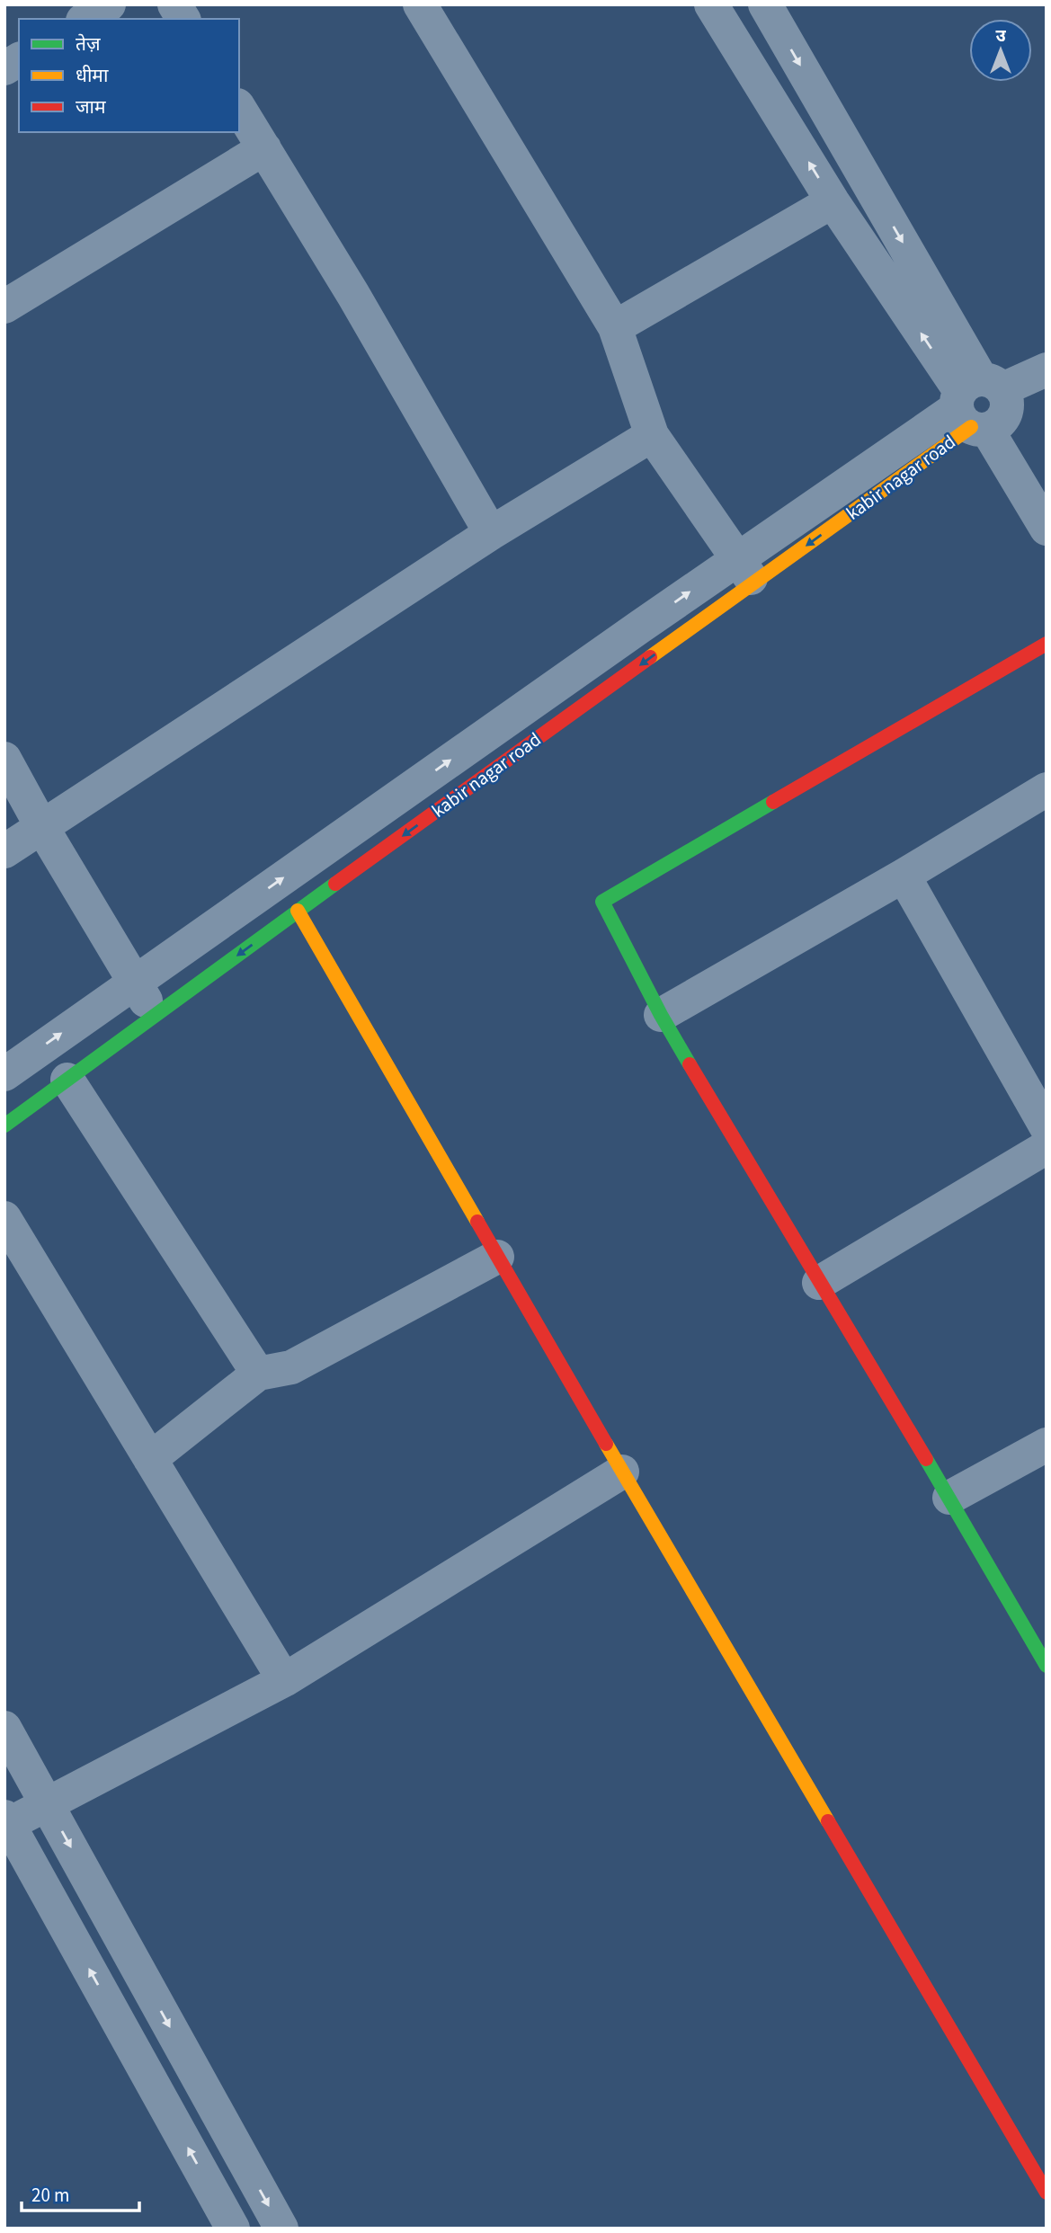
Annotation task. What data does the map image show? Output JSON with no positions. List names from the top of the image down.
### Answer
{
  "streets": {
    "street": ["kabir nagar road"]
  },
  "legend": ["तेज़", "धीमा", "जाम"],
  "scale_bar": "20 m",
  "north": "top"
}
